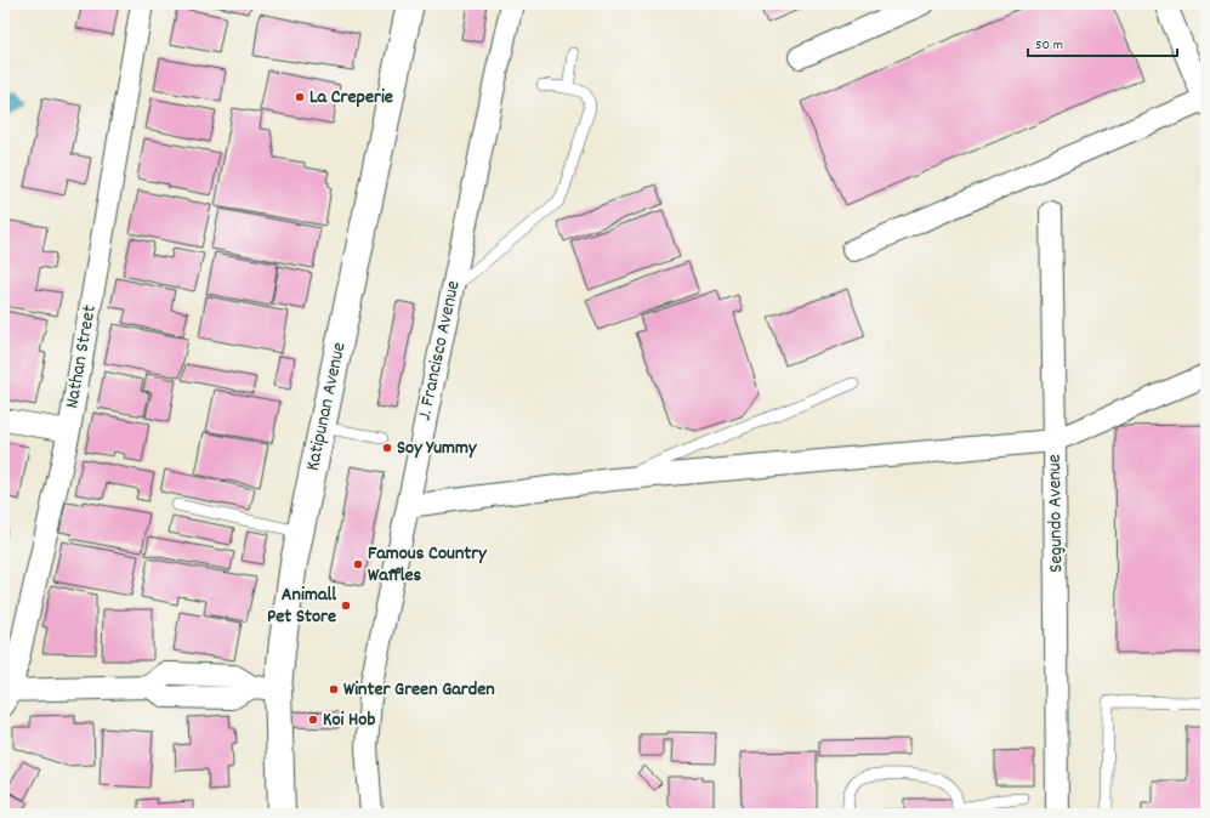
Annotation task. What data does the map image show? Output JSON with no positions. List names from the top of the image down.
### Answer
{
  "streets": {
    "street": [
      "J. Francisco Avenue",
      "Nathan Street",
      "Katipunan Avenue",
      "Segundo Avenue"
    ]
  },
  "places": [
    "La Creperie",
    "Soy Yummy",
    "Famous Country Waffles",
    "Animall Pet Store",
    "Winter Green Garden",
    "Koi Hob"
  ],
  "scale_bar": "50 m"
}
